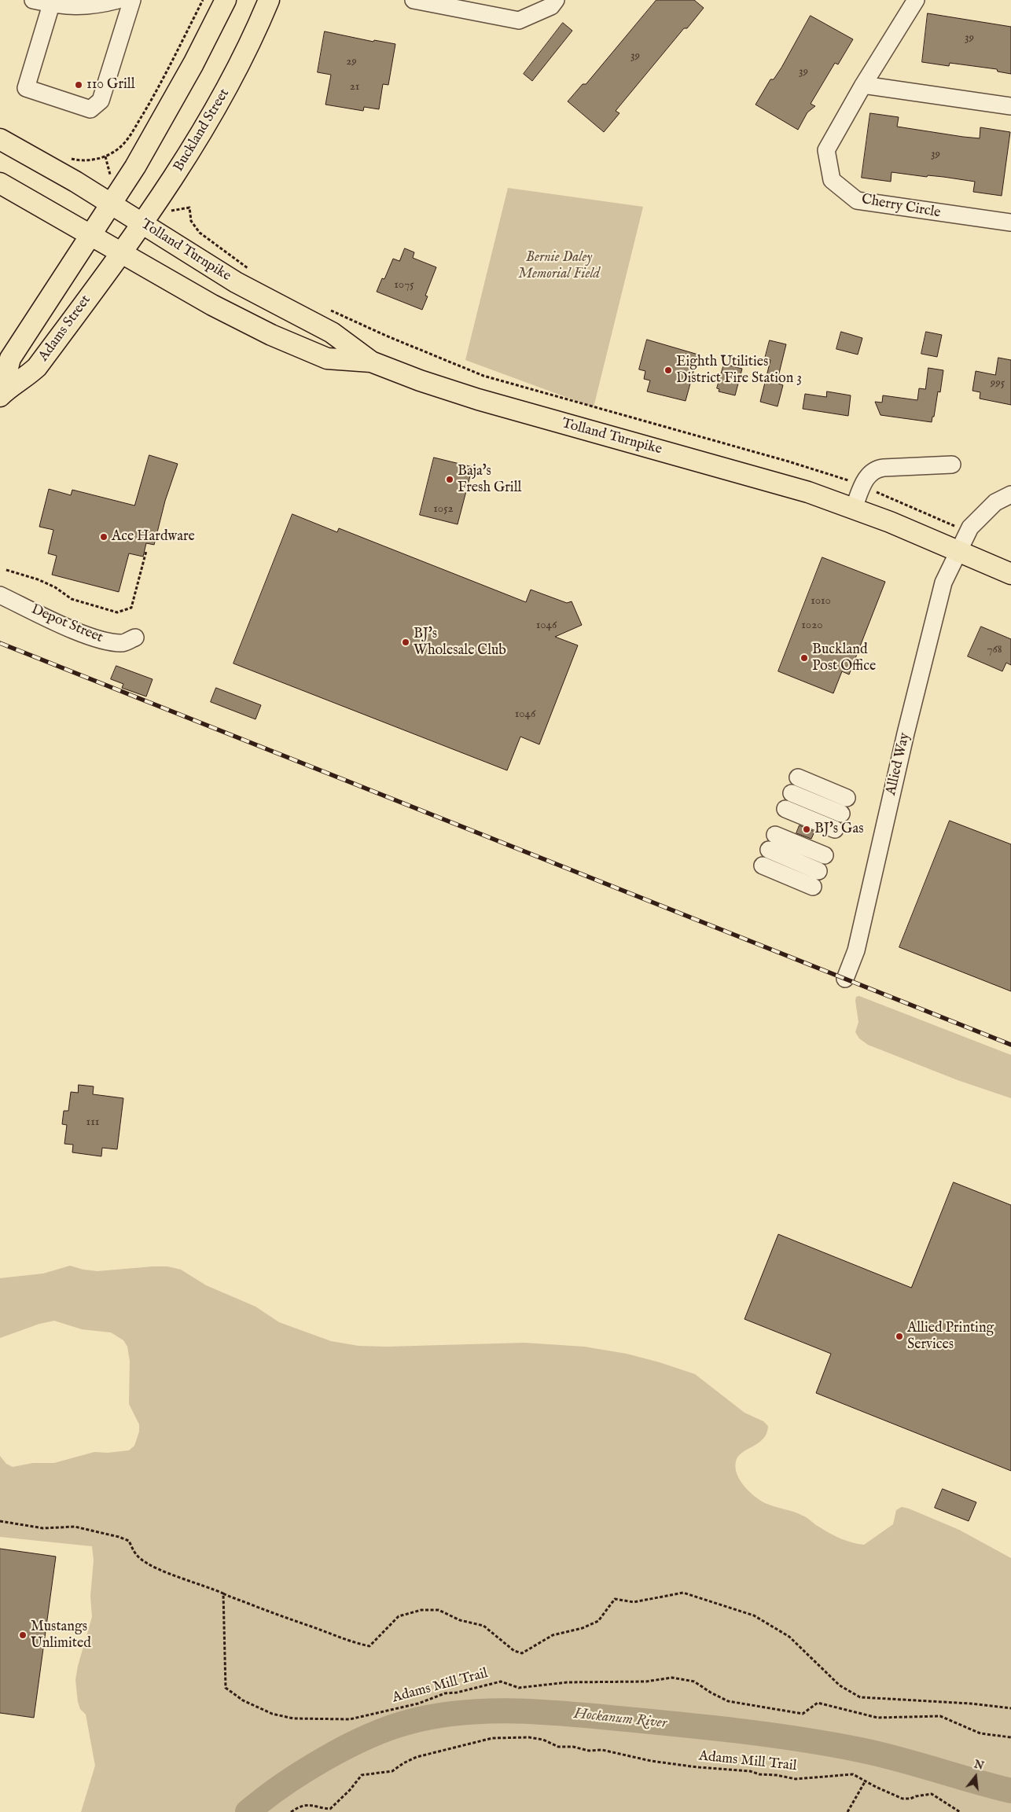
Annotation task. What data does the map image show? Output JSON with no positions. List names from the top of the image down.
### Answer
{
  "streets": {
    "main road": ["Buckland Street", "Tolland Turnpike", "Adams Street"],
    "street": ["Cherry Circle", "Depot Street", "Allied Way"],
    "path": ["Adams Mill Trail"]
  },
  "crossings": [
    ["Buckland Street", "Tolland Turnpike"],
    ["Buckland Street", "Adams Street"],
    ["Tolland Turnpike", "Adams Street"],
    ["Tolland Turnpike", "Allied Way"]
  ],
  "water": ["Hockanum River"],
  "parks": ["Bernie Daley Memorial Field"],
  "places": [
    "110 Grill",
    "Eighth Utilities District Fire Station 3",
    "Baja's Fresh Grill",
    "Ace Hardware",
    "BJ's Wholesale Club",
    "Buckland Post Office",
    "BJ's Gas",
    "Allied Printing Services",
    "Mustangs Unlimited"
  ],
  "house_numbers": [
    "39",
    "39",
    "29",
    "39",
    "21",
    "39",
    "1075",
    "995",
    "1052",
    "1010",
    "1046",
    "1020",
    "768",
    "1046",
    "111"
  ],
  "north": "top"
}
